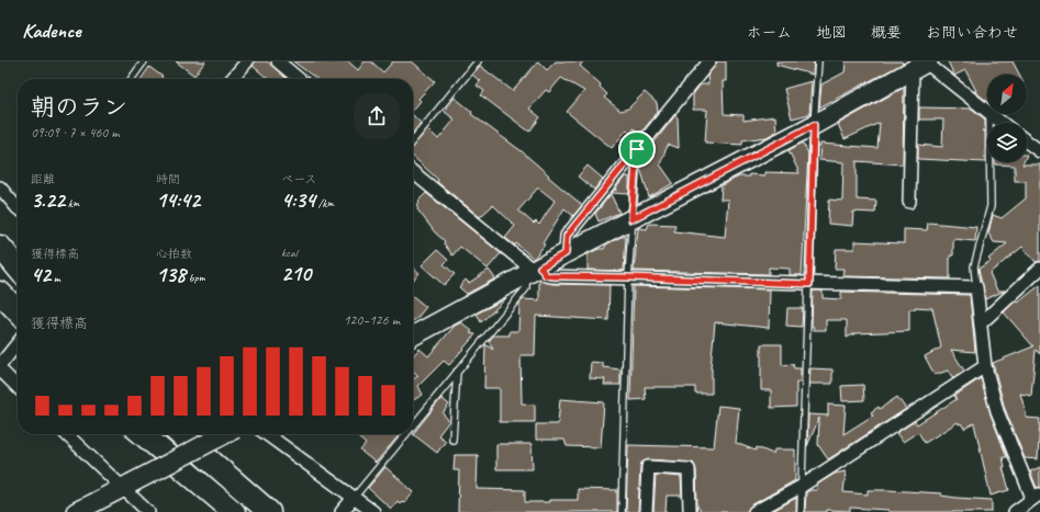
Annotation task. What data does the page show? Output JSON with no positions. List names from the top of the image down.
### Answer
{
  "north": "top right",
  "page": {
    "header": "Kadence",
    "nav": [
      "ホーム",
      "地図",
      "概要",
      "お問い合わせ"
    ],
    "heading": ["朝のラン", "09:09 · 7 × 460 m"],
    "stats": [
      ["距離", "3.22 km"],
      ["時間", "14:42"],
      ["ペース", "4:34 /km"],
      ["獲得標高", "42 m"],
      ["心拍数", "138 bpm"],
      ["kcal", "210"]
    ],
    "chart": ["獲得標高", "120–126 m"]
  }
}
